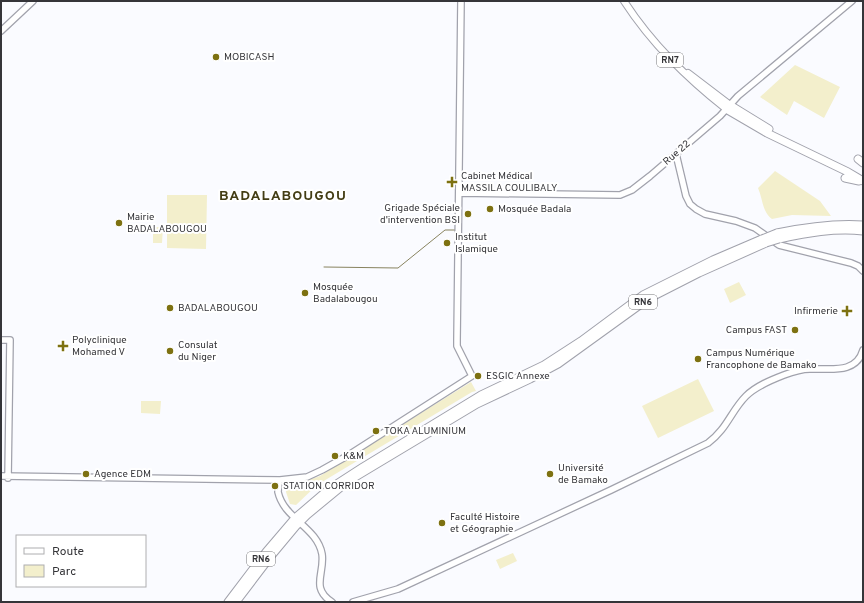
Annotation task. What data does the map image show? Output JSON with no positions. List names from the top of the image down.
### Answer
{
  "streets": {
    "highway": ["RN7", "RN6"],
    "street": ["Rue 22"]
  },
  "crossings": [
    ["RN7", "Rue 22"]
  ],
  "districts": ["BADALABOUGOU"],
  "places": {
    "other": [
      "MOBICASH",
      "Mosquée Badala",
      "Grigade Spéciale d'intervention BSI",
      "Mairie BADALABOUGOU",
      "Institut Islamique",
      "Mosquée Badalabougou",
      "BADALABOUGOU",
      "Campus FAST",
      "Consulat du Niger",
      "Campus Numérique Francophone de Bamako",
      "ESGIC Annexe",
      "TOKA ALUMINIUM",
      "K&M",
      "Agence EDM",
      "Université de Bamako",
      "STATION CORRIDOR",
      "Faculté Histoire et Géographie"
    ],
    "health": ["Cabinet Médical MASSILA COULIBALY", "Infirmerie", "Polyclinique Mohamed V"]
  },
  "legend": ["Route", "Parc"]
}
